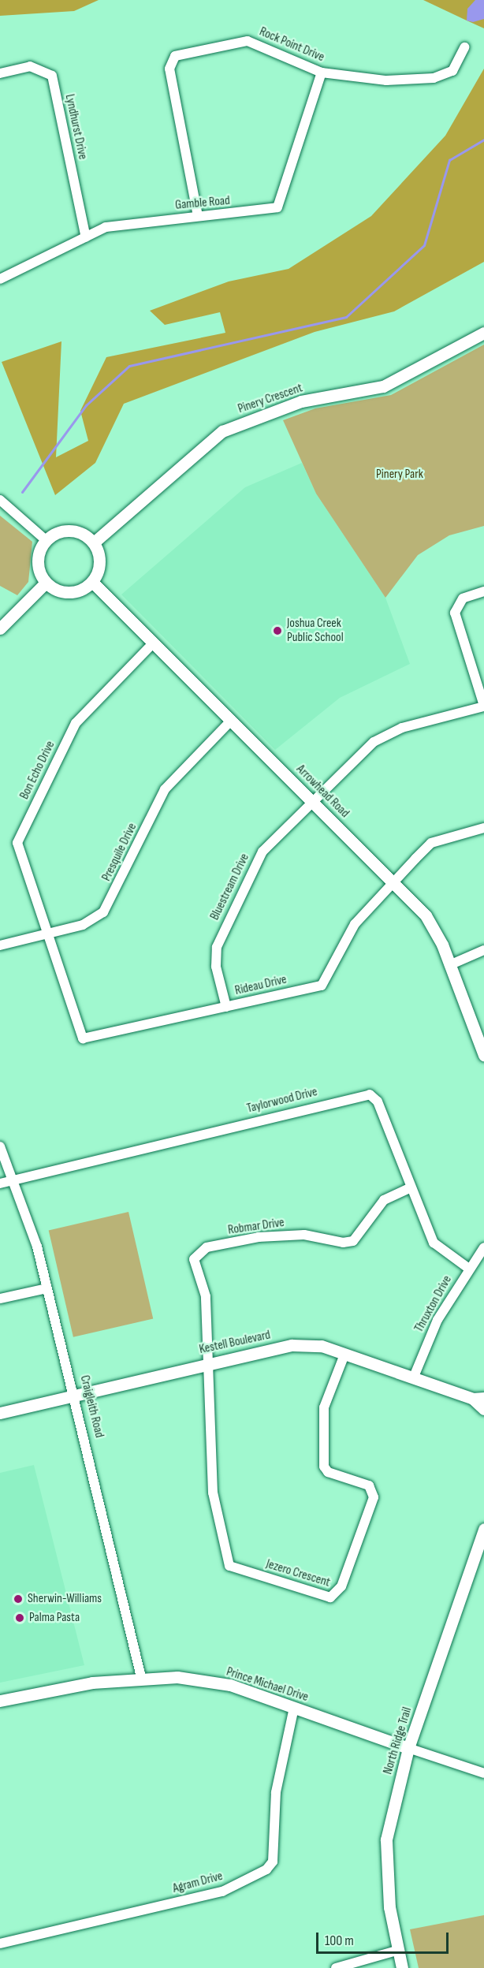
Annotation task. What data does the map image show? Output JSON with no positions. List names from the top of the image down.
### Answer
{
  "streets": {
    "street": [
      "Rock Point Drive",
      "Lyndhurst Drive",
      "Gamble Road",
      "Pinery Crescent",
      "Bon Echo Drive",
      "Arrowhead Road",
      "Presquile Drive",
      "Bluestream Drive",
      "Rideau Drive",
      "Taylorwood Drive",
      "Robmar Drive",
      "Thruxton Drive",
      "Kestell Boulevard",
      "Craigleith Road",
      "Jezero Crescent",
      "Prince Michael Drive",
      "North Ridge Trail",
      "Agram Drive"
    ]
  },
  "crossings": [
    ["Rock Point Drive", "Gamble Road"],
    ["Lyndhurst Drive", "Gamble Road"],
    ["Pinery Crescent", "Arrowhead Road"],
    ["Bon Echo Drive", "Arrowhead Road"],
    ["Bon Echo Drive", "Presquile Drive"],
    ["Bon Echo Drive", "Rideau Drive"],
    ["Arrowhead Road", "Presquile Drive"],
    ["Arrowhead Road", "Bluestream Drive"],
    ["Arrowhead Road", "Rideau Drive"],
    ["Presquile Drive", "Rideau Drive"],
    ["Bluestream Drive", "Rideau Drive"],
    ["Taylorwood Drive", "Robmar Drive"],
    ["Taylorwood Drive", "Thruxton Drive"],
    ["Taylorwood Drive", "Craigleith Road"],
    ["Robmar Drive", "Kestell Boulevard"],
    ["Robmar Drive", "Jezero Crescent"],
    ["Thruxton Drive", "Kestell Boulevard"],
    ["Kestell Boulevard", "Craigleith Road"],
    ["Kestell Boulevard", "Jezero Crescent"],
    ["Craigleith Road", "Prince Michael Drive"],
    ["Prince Michael Drive", "North Ridge Trail"],
    ["Prince Michael Drive", "Agram Drive"]
  ],
  "parks": ["Pinery Park"],
  "places": ["Joshua Creek Public School", "Sherwin-Williams", "Palma Pasta"],
  "scale_bar": "100 m"
}
